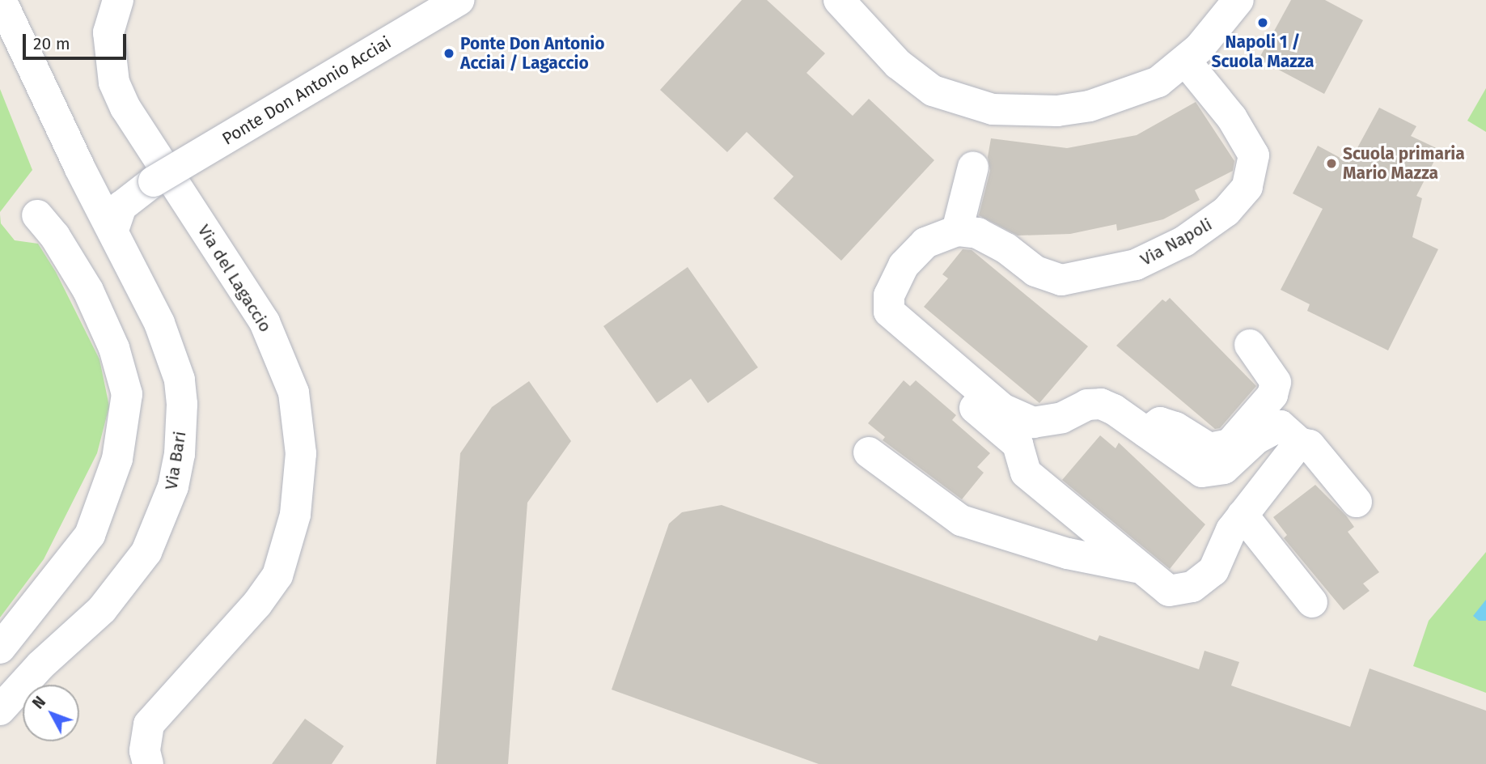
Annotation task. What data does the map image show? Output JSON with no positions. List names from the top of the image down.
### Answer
{
  "streets": {
    "street": [
      "Ponte Don Antonio Acciai",
      "Via Napoli",
      "Via del Lagaccio",
      "Via Bari"
    ]
  },
  "crossings": [
    ["Ponte Don Antonio Acciai", "Via Bari"]
  ],
  "places": ["Napoli 1 / Scuola Mazza", "Ponte Don Antonio Acciai / Lagaccio", "Scuola primaria Mario Mazza"],
  "scale_bar": "20 m",
  "north": "top left"
}
